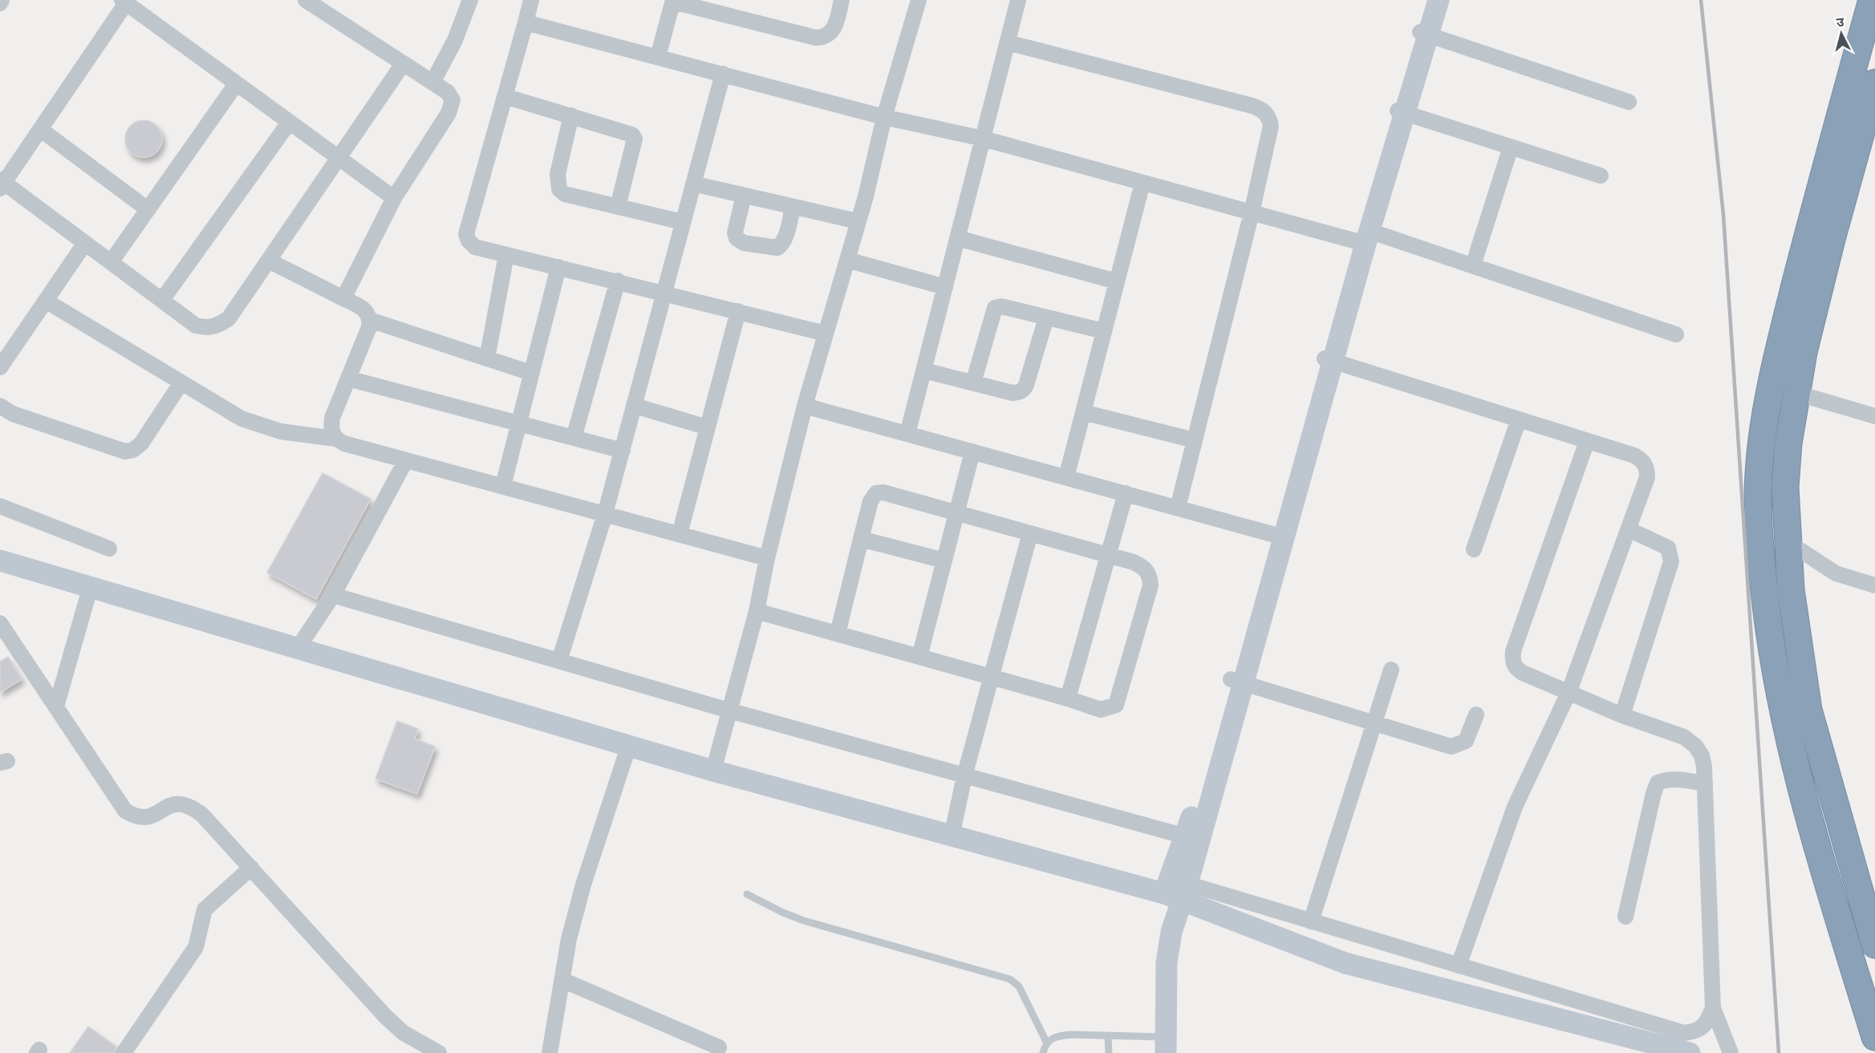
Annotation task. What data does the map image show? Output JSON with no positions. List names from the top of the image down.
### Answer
{
  "north": "top"
}
